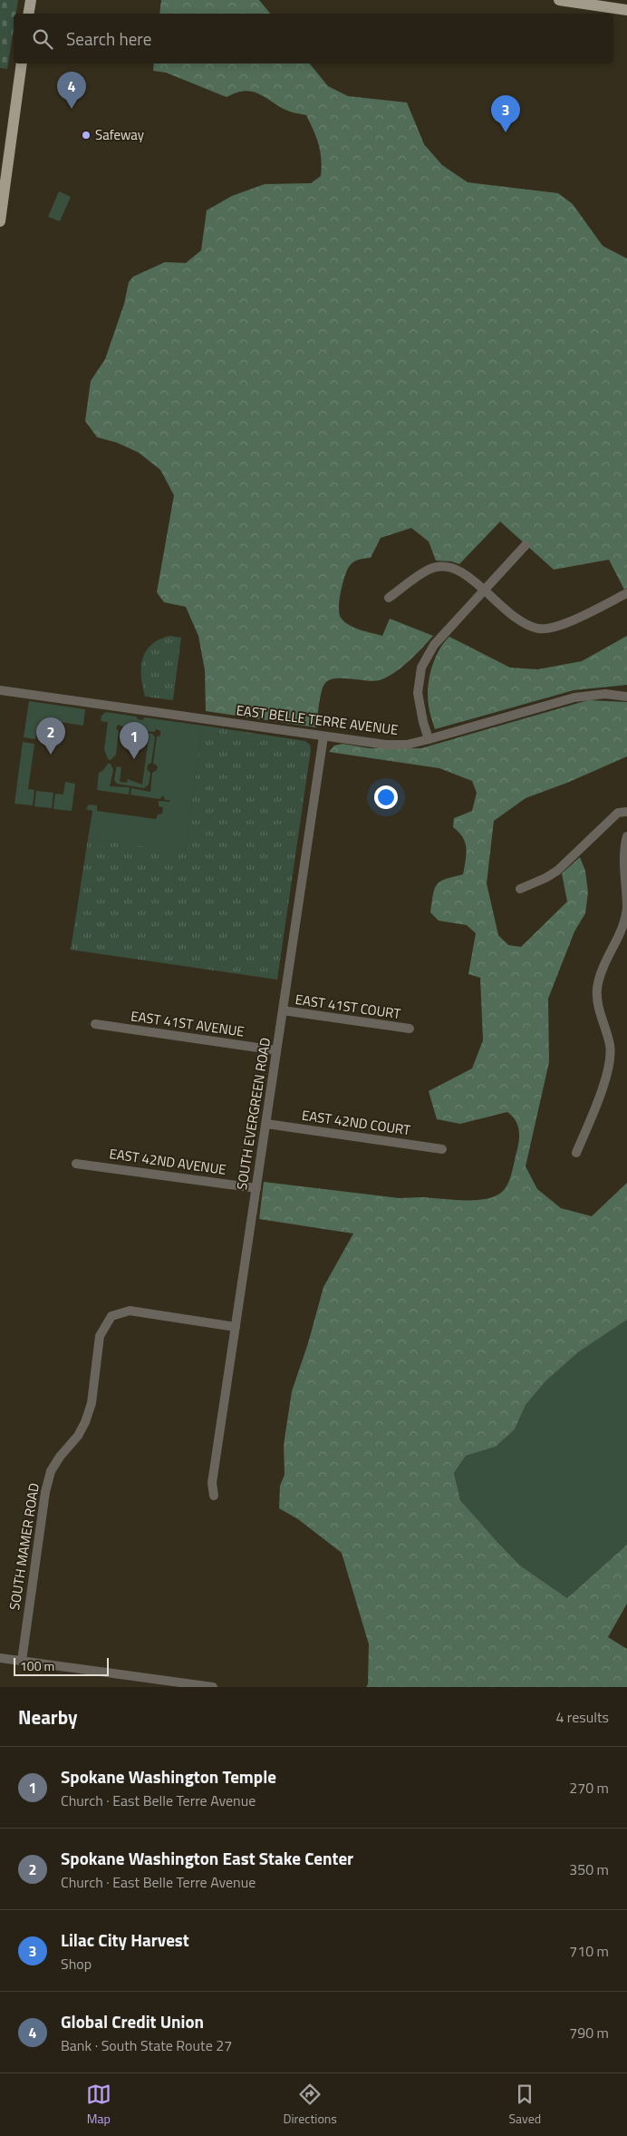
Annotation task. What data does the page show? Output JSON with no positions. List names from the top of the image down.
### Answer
{
  "streets": {
    "street": [
      "EAST BELLE TERRE AVENUE",
      "EAST 41ST COURT",
      "EAST 41ST AVENUE",
      "SOUTH EVERGREEN ROAD",
      "EAST 42ND COURT",
      "EAST 42ND AVENUE",
      "SOUTH MAMER ROAD"
    ]
  },
  "crossings": [
    ["EAST BELLE TERRE AVENUE", "SOUTH EVERGREEN ROAD"],
    ["EAST 41ST COURT", "SOUTH EVERGREEN ROAD"],
    ["EAST 41ST AVENUE", "SOUTH EVERGREEN ROAD"],
    ["SOUTH EVERGREEN ROAD", "EAST 42ND COURT"],
    ["SOUTH EVERGREEN ROAD", "EAST 42ND AVENUE"],
    ["SOUTH EVERGREEN ROAD", "SOUTH MAMER ROAD"]
  ],
  "places": ["Safeway"],
  "scale_bar": "100 m",
  "page": {
    "search": "Search here",
    "pins": [
      "4",
      "3",
      "2",
      "1"
    ],
    "scale": "100 m",
    "heading": ["Nearby", "4 results"],
    "list": [
      {
        "mark": "1",
        "name": "Spokane Washington Temple",
        "note": "Church · East Belle Terre Avenue",
        "value": "270 m"
      },
      {
        "mark": "2",
        "name": "Spokane Washington East Stake Center",
        "note": "Church · East Belle Terre Avenue",
        "value": "350 m"
      },
      {
        "mark": "3",
        "name": "Lilac City Harvest",
        "note": "Shop",
        "value": "710 m"
      },
      {
        "mark": "4",
        "name": "Global Credit Union",
        "note": "Bank · South State Route 27",
        "value": "790 m"
      }
    ],
    "nav": ["Map", "Directions", "Saved"]
  }
}
